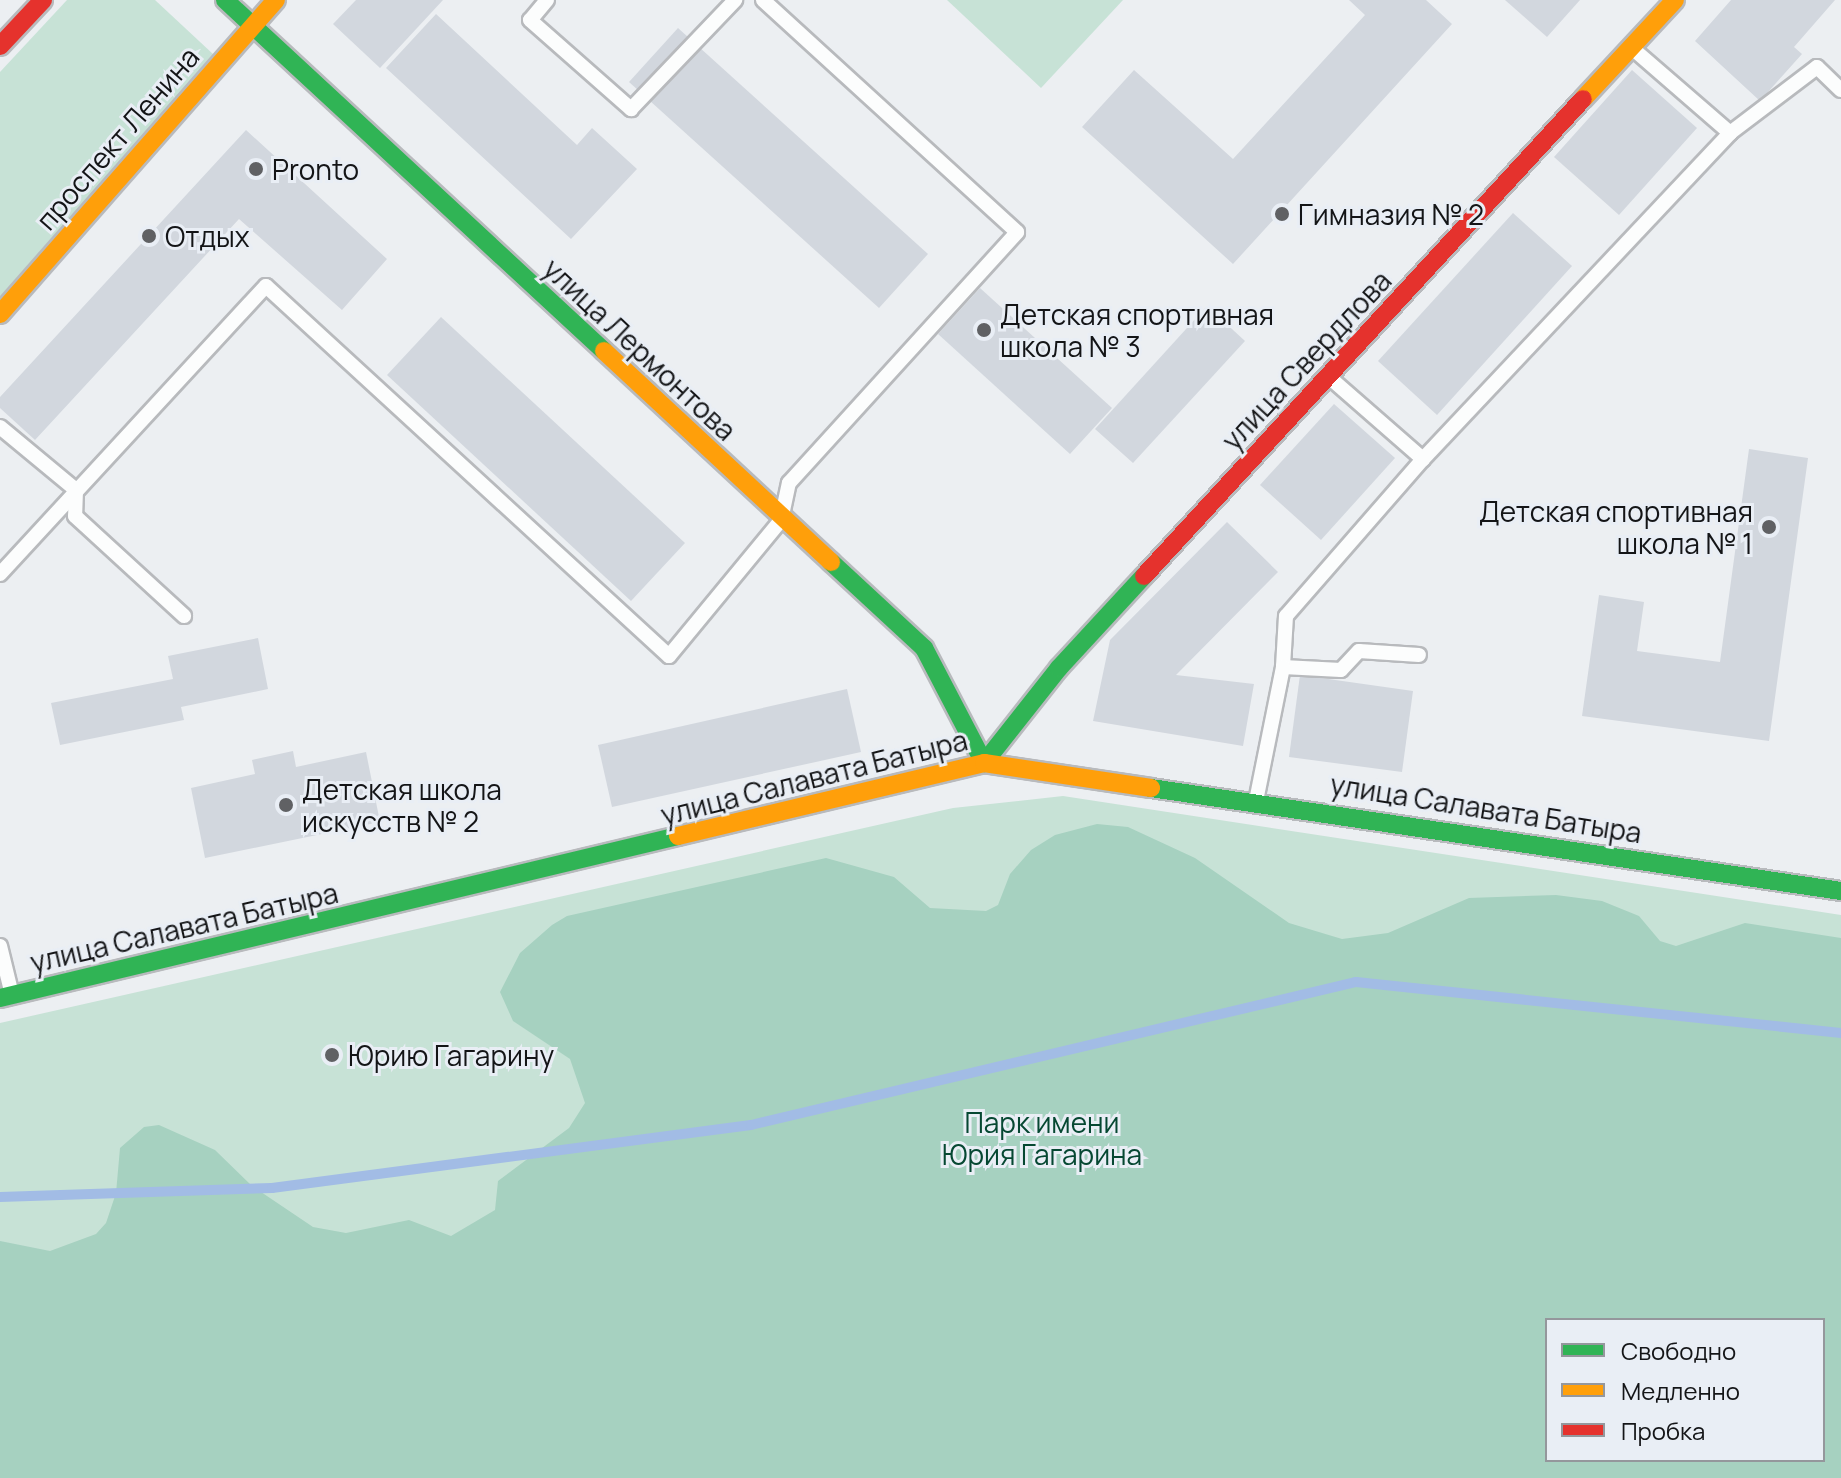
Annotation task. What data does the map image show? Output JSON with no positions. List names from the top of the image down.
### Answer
{
  "streets": {
    "street": [
      "проспект Ленина",
      "улица Лермонтова",
      "улица Свердлова",
      "улица Салавата Батыра"
    ]
  },
  "crossings": [
    ["проспект Ленина", "улица Лермонтова"],
    ["улица Лермонтова", "улица Свердлова"],
    ["улица Лермонтова", "улица Салавата Батыра"],
    ["улица Свердлова", "улица Салавата Батыра"]
  ],
  "parks": ["Парк имени Юрия Гагарина"],
  "places": [
    "Pronto",
    "Гимназия № 2",
    "Отдых",
    "Детская спортивная школа № 3",
    "Детская спортивная школа № 1",
    "Детская школа искусств № 2",
    "Юрию Гагарину"
  ],
  "legend": ["Свободно", "Медленно", "Пробка"]
}
